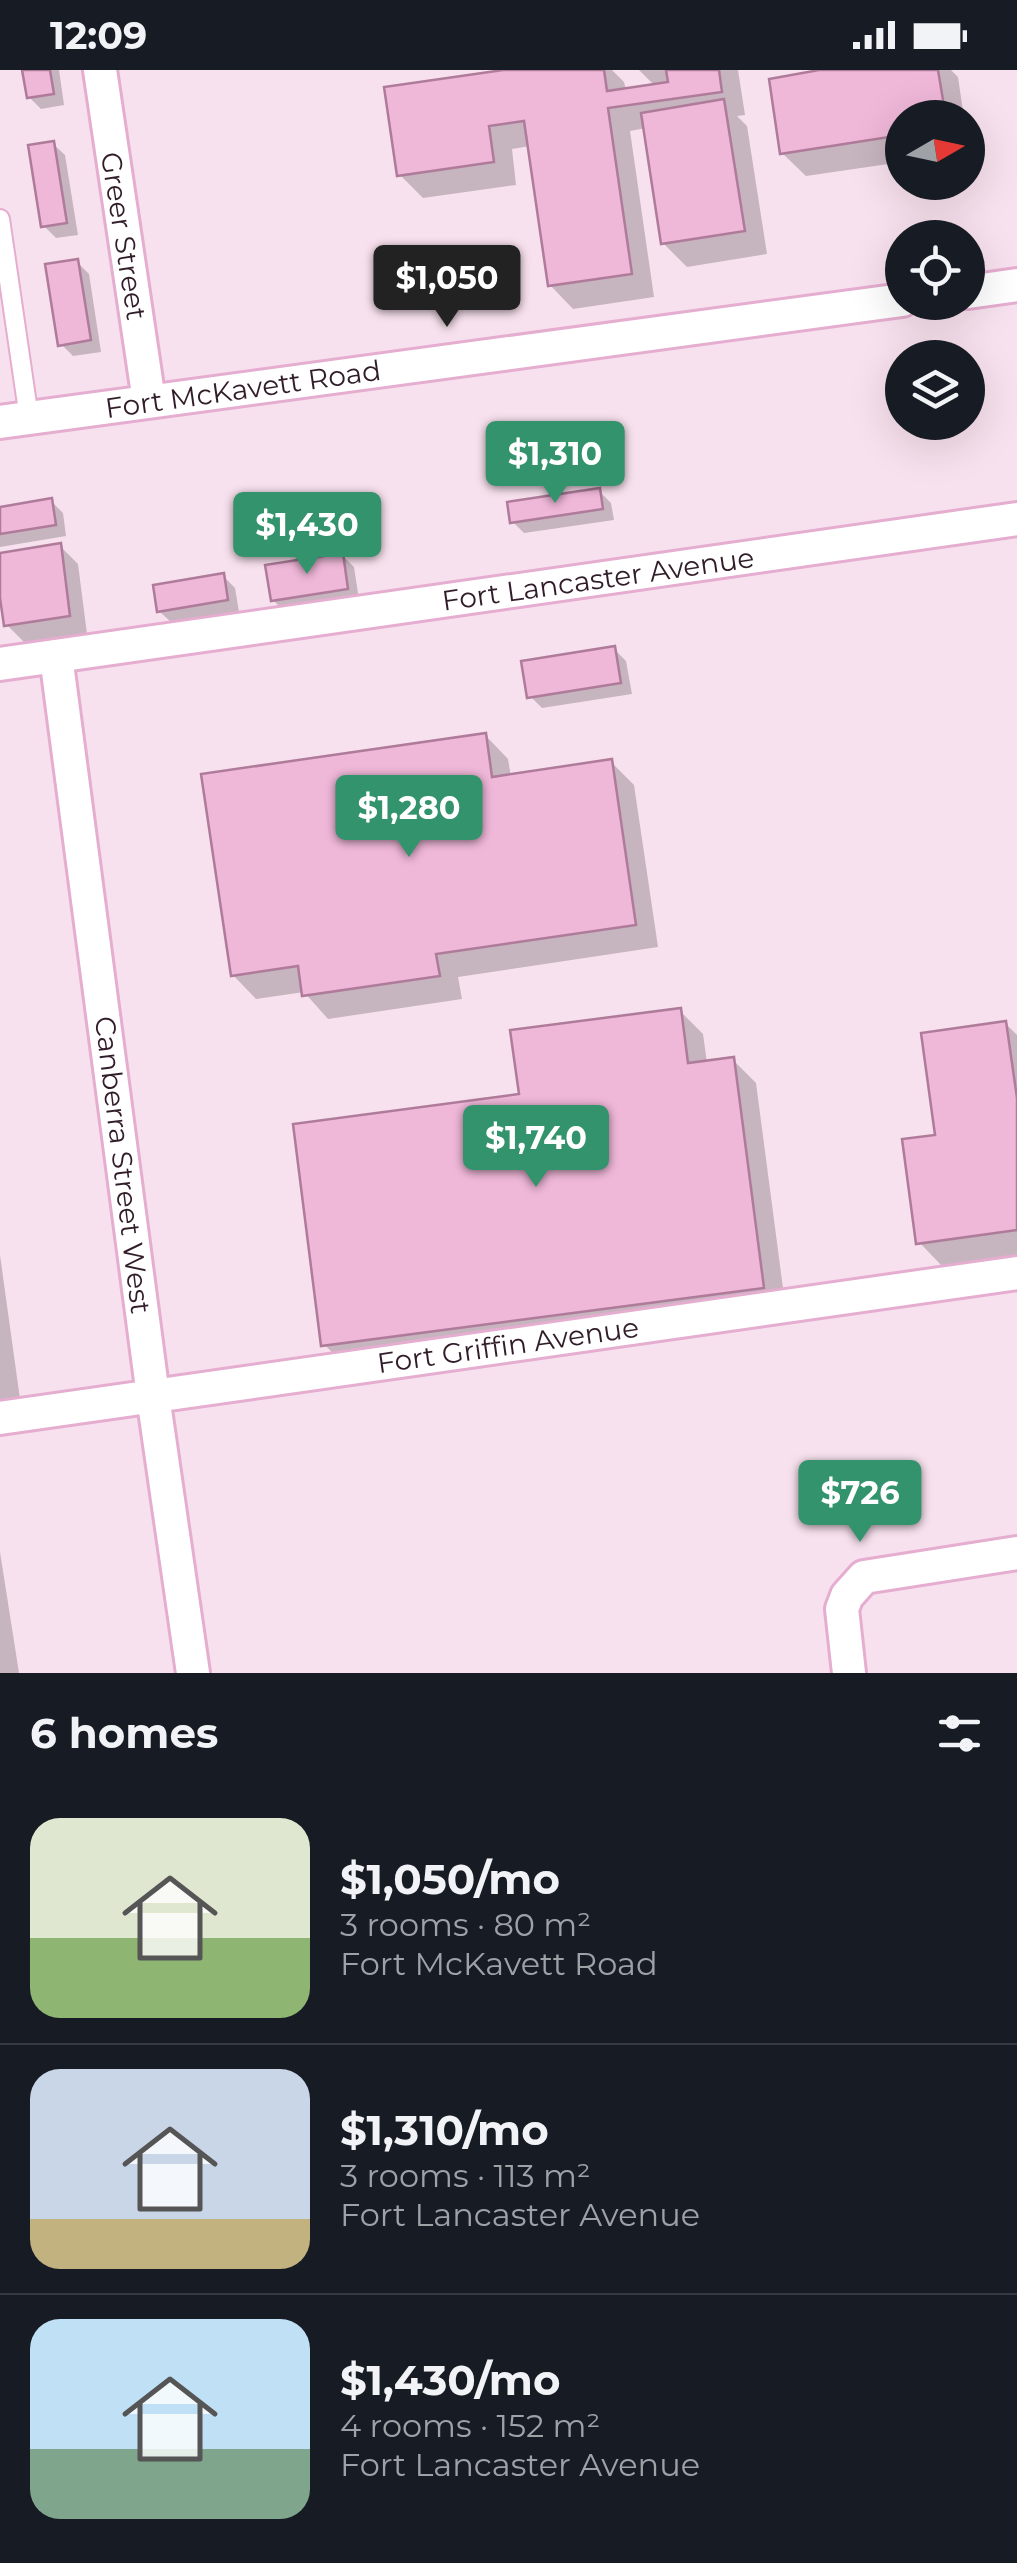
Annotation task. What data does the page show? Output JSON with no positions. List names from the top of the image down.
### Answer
{
  "streets": {
    "street": [
      "Greer Street",
      "Fort McKavett Road",
      "Fort Lancaster Avenue",
      "Canberra Street West",
      "Fort Griffin Avenue"
    ]
  },
  "crossings": [
    ["Greer Street", "Fort McKavett Road"],
    ["Fort Lancaster Avenue", "Canberra Street West"],
    ["Canberra Street West", "Fort Griffin Avenue"]
  ],
  "north": "right",
  "page": {
    "status": "12:09",
    "price": [
      "$1,050",
      "$1,310",
      "$1,430",
      "$1,280",
      "$1,740",
      "$726"
    ],
    "heading": "6 homes",
    "list": [
      {
        "name": "$1,050/mo",
        "note": "3 rooms · 80 m² · Fort McKavett Road"
      },
      {
        "name": "$1,310/mo",
        "note": "3 rooms · 113 m² · Fort Lancaster Avenue"
      },
      {
        "name": "$1,430/mo",
        "note": "4 rooms · 152 m² · Fort Lancaster Avenue"
      }
    ]
  }
}
